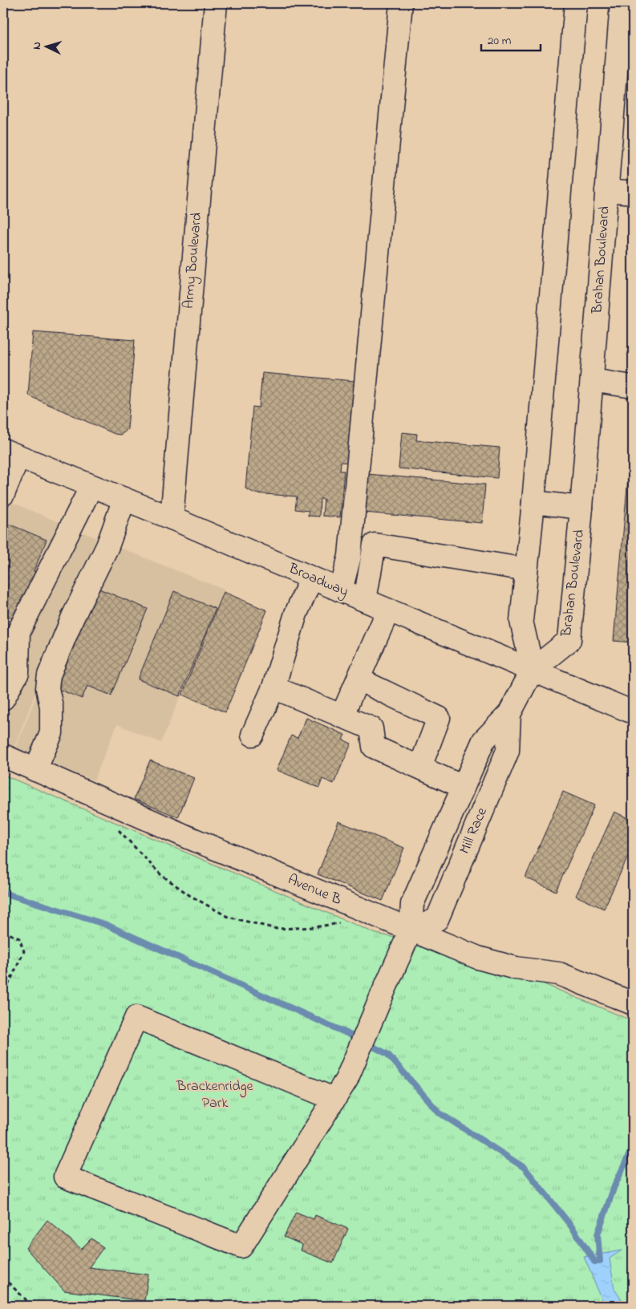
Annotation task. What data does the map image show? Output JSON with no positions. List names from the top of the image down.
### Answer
{
  "streets": {
    "street": [
      "Brahan Boulevard",
      "Army Boulevard",
      "Broadway",
      "Mill Race",
      "Avenue B"
    ]
  },
  "crossings": [
    ["Brahan Boulevard", "Broadway"],
    ["Brahan Boulevard", "Mill Race"],
    ["Army Boulevard", "Broadway"],
    ["Broadway", "Mill Race"],
    ["Mill Race", "Avenue B"]
  ],
  "parks": ["Brackenridge Park"],
  "scale_bar": "20 m",
  "north": "left"
}
